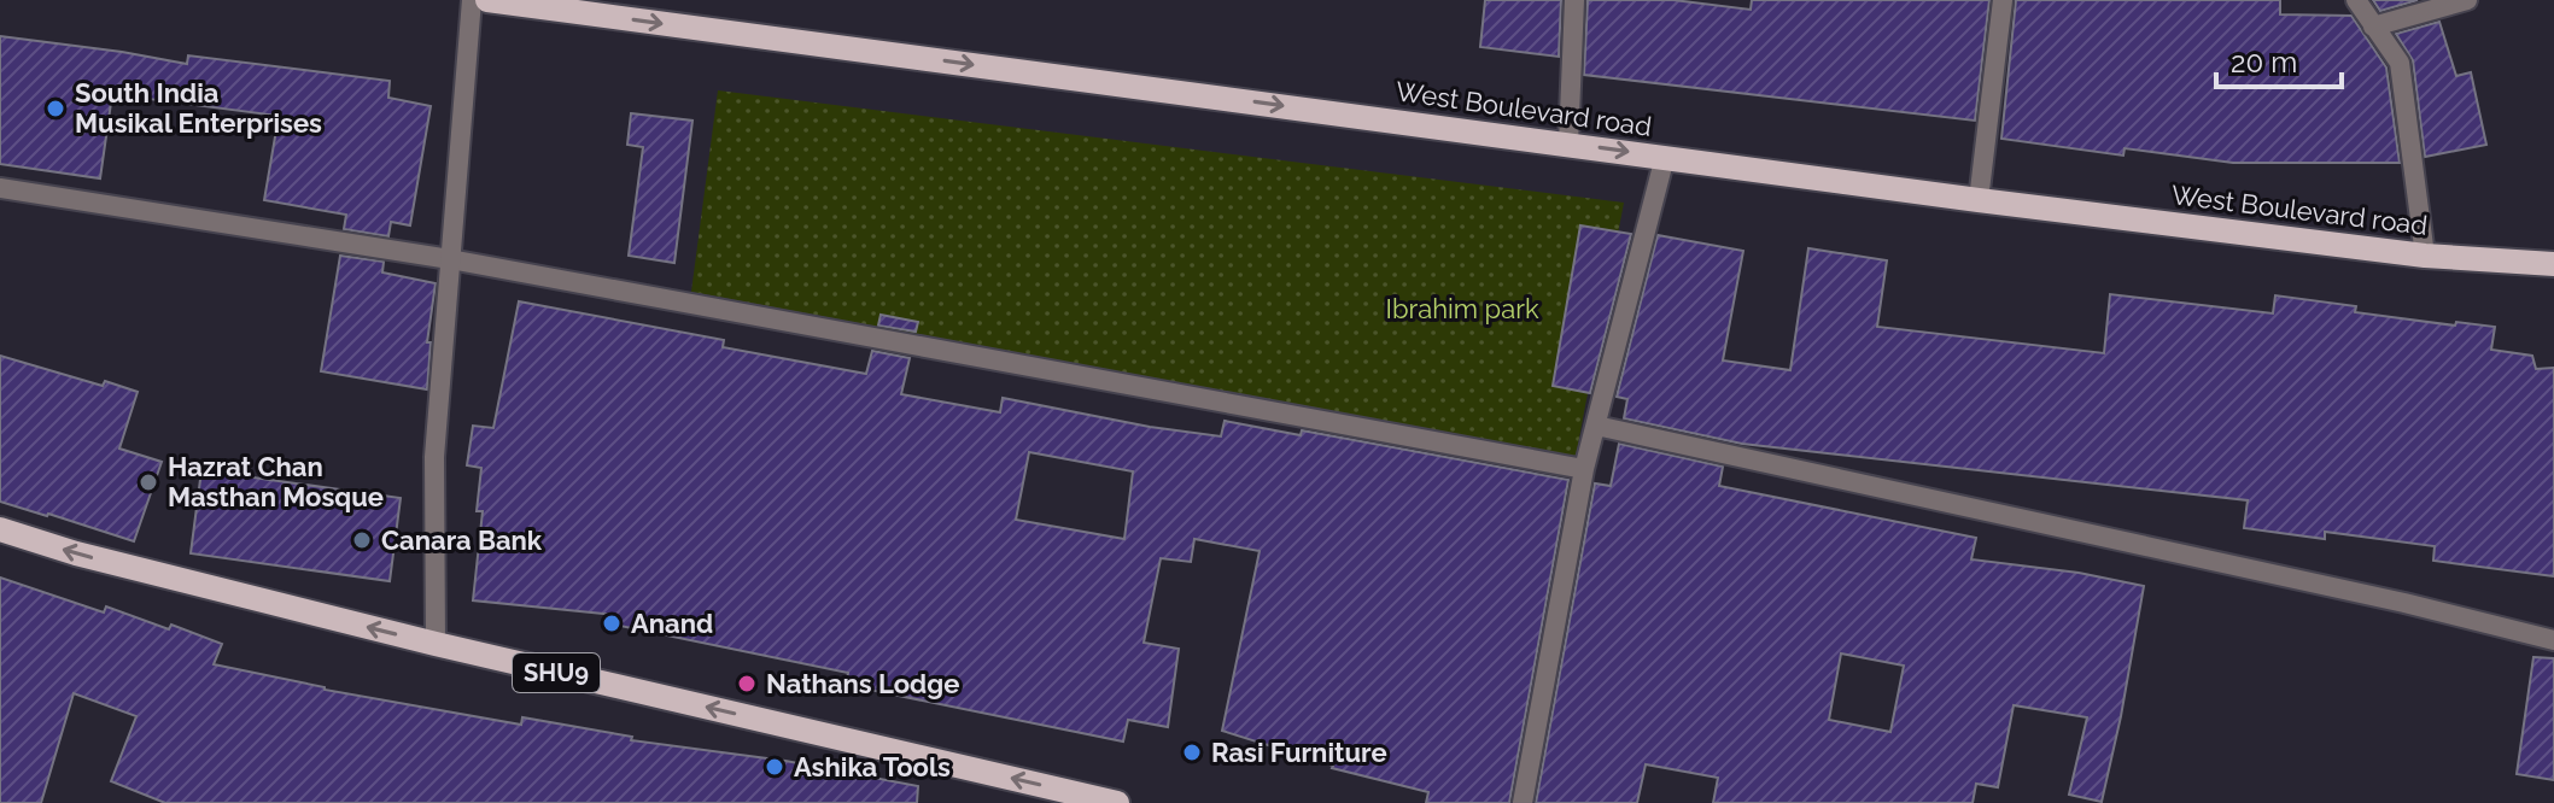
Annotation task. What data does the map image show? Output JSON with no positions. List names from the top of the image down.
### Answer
{
  "streets": {
    "main road": ["West Boulevard road", "SHU9"]
  },
  "one_way": ["West Boulevard road"],
  "parks": ["Ibrahim park"],
  "places": [
    "South India Musikal Enterprises",
    "Hazrat Chan Masthan Mosque",
    "Canara Bank",
    "Anand",
    "Nathans Lodge",
    "Rasi Furniture",
    "Ashika Tools"
  ],
  "scale_bar": "20 m"
}
